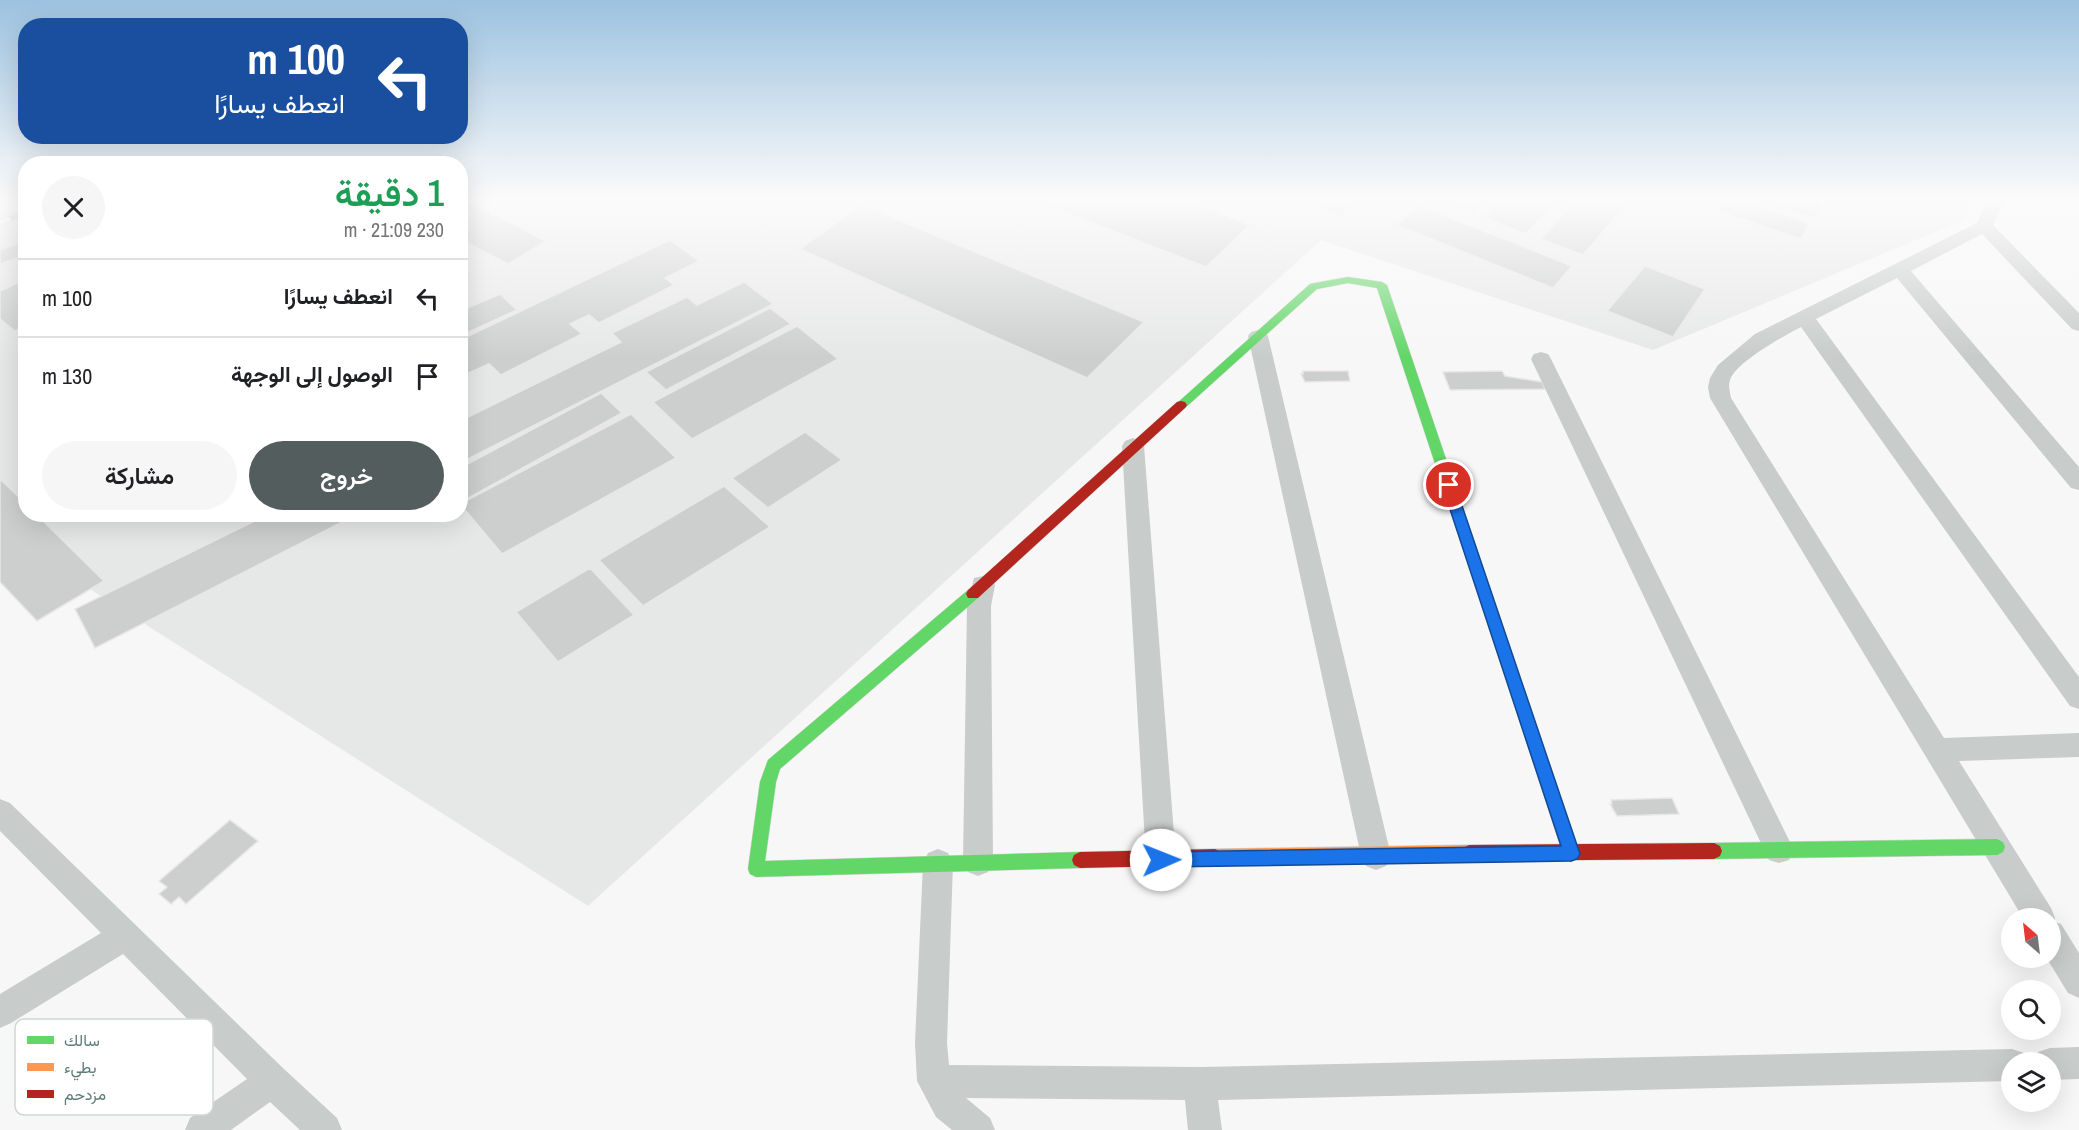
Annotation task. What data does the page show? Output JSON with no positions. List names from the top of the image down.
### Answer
{
  "legend": ["سالك", "بطيء", "مزدحم"],
  "north": "top left",
  "page": {
    "turn": ["100 m", "انعطف يسارًا"],
    "heading": ["1 دقيقة", "230 m · 21:09"],
    "list": [
      {
        "name": "انعطف يسارًا",
        "value": "100 m"
      },
      {
        "name": "الوصول إلى الوجهة",
        "value": "130 m"
      }
    ],
    "buttons": ["خروج", "مشاركة"]
  }
}
